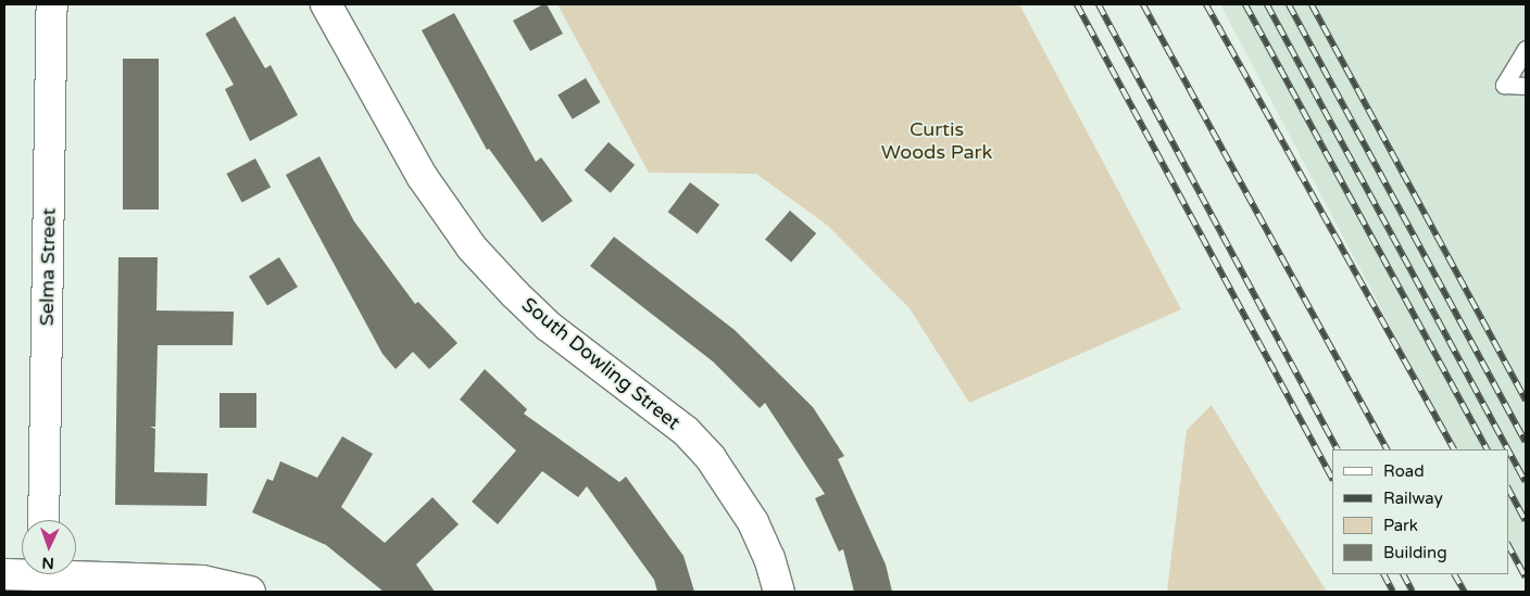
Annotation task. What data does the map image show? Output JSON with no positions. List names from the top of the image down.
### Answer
{
  "streets": {
    "street": ["Selma Street", "South Dowling Street"]
  },
  "parks": ["Curtis Woods Park"],
  "legend": [
    "Road",
    "Railway",
    "Park",
    "Building"
  ],
  "north": "bottom"
}
